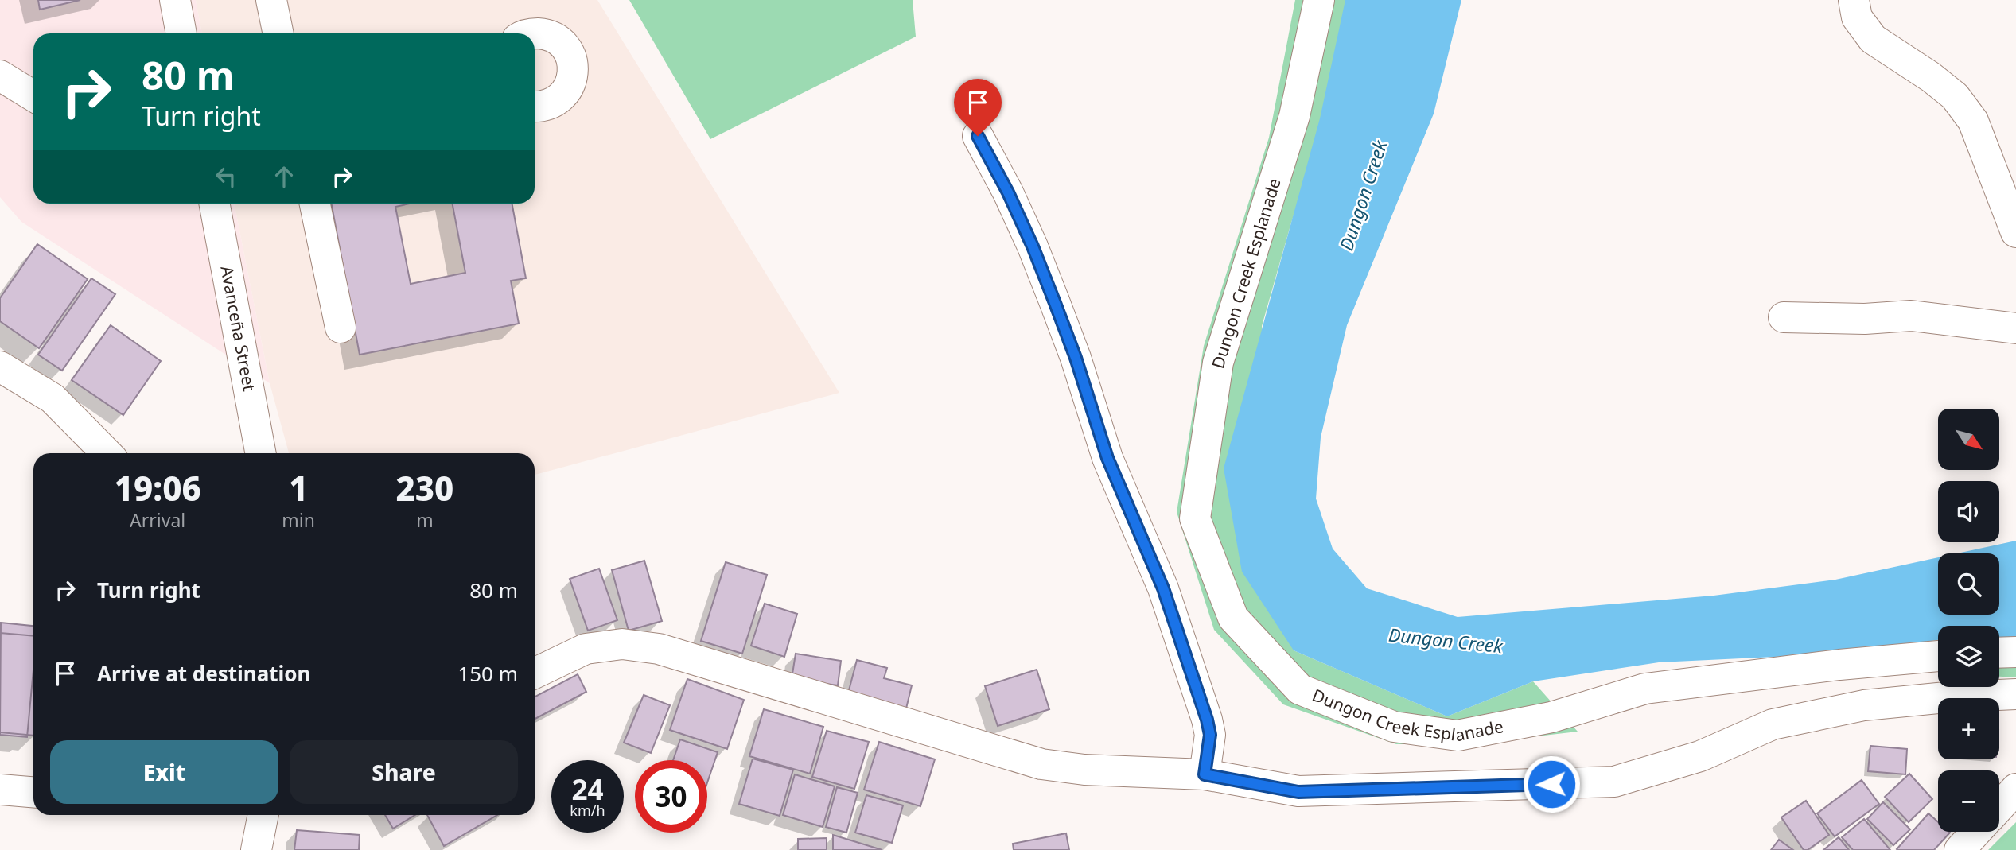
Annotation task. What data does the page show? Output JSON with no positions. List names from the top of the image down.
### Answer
{
  "streets": {
    "street": ["Dungon Creek Esplanade", "Avanceña Street"]
  },
  "water": ["Dungon Creek"],
  "north": "bottom right",
  "page": {
    "turn": ["80 m", "Turn right"],
    "map_buttons": ["+", "−"],
    "eta": [
      "19:06",
      "Arrival",
      "1",
      "min",
      "230",
      "m"
    ],
    "list": [
      {
        "name": "Turn right",
        "value": "80 m"
      },
      {
        "name": "Arrive at destination",
        "value": "150 m"
      }
    ],
    "buttons": ["Exit", "Share"],
    "speed": "24 km/h",
    "limit": "30"
  }
}
